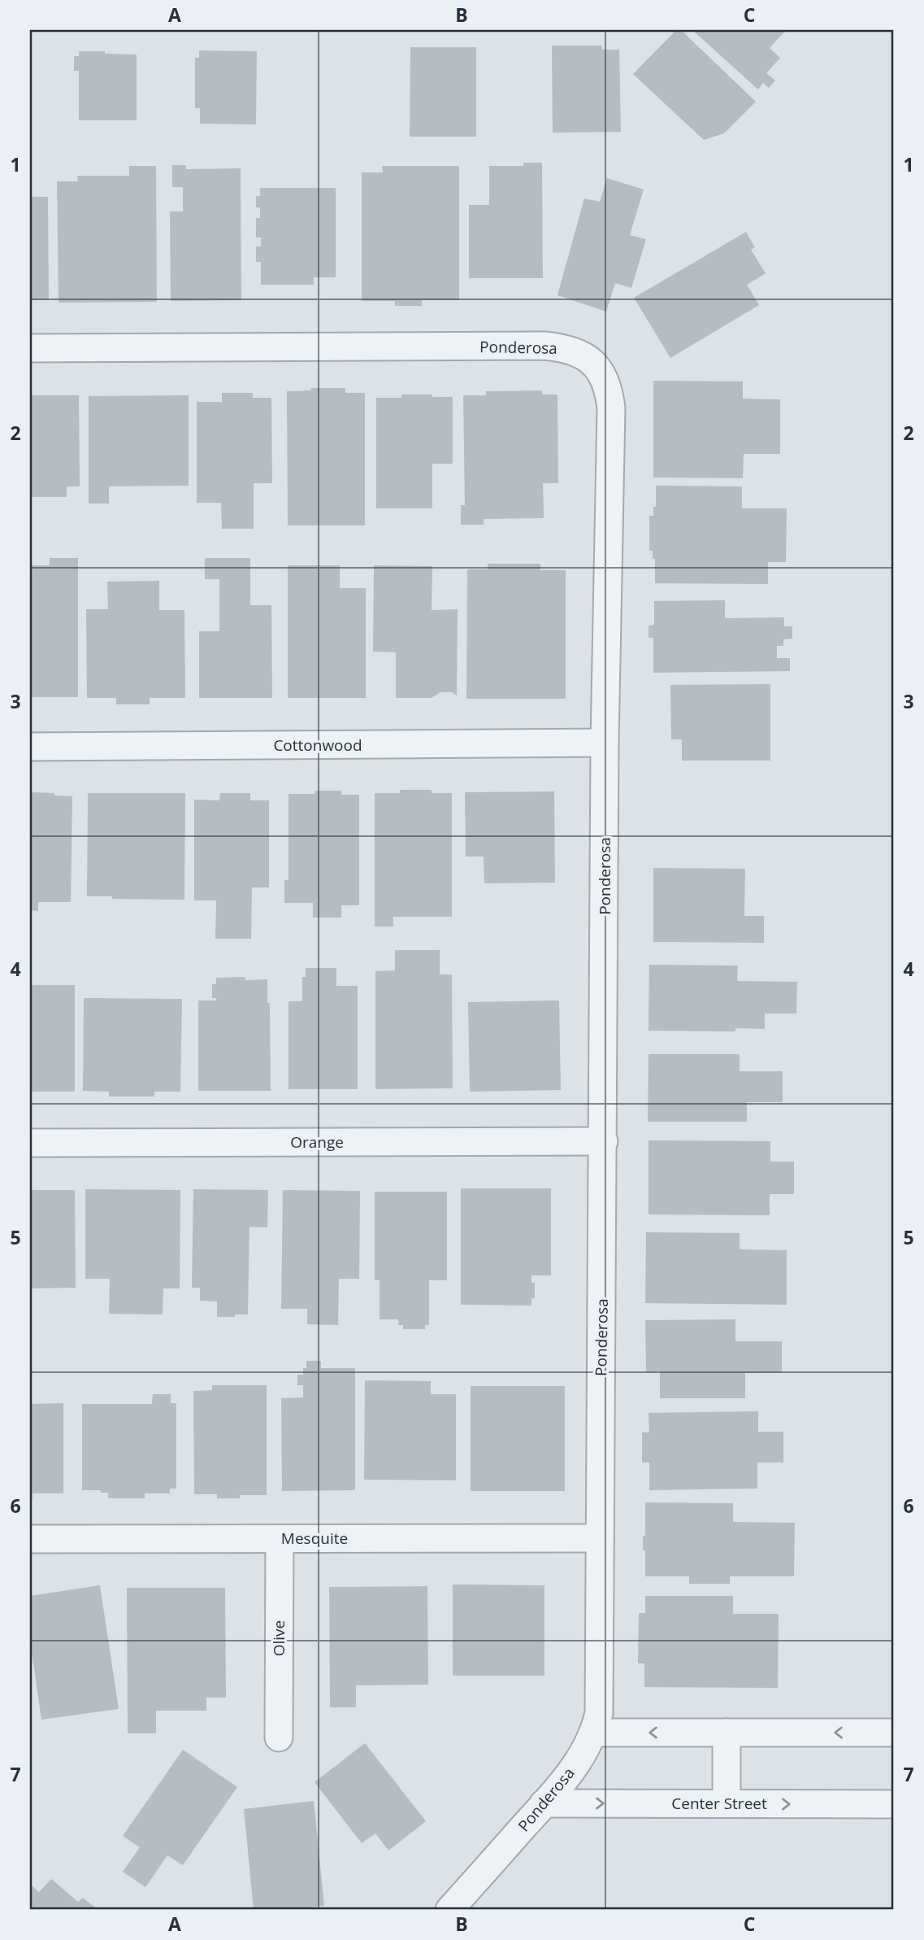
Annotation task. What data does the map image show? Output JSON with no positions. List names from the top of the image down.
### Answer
{
  "streets": {
    "lane": [
      "Ponderosa",
      "Cottonwood",
      "Orange",
      "Mesquite",
      "Olive",
      "Center Street"
    ]
  },
  "crossings": [
    ["Ponderosa", "Cottonwood"],
    ["Ponderosa", "Orange"],
    ["Ponderosa", "Mesquite"],
    ["Ponderosa", "Center Street"],
    ["Mesquite", "Olive"]
  ],
  "grid": {
    "columns": ["A", "B", "C"],
    "rows": [
      "1",
      "2",
      "3",
      "4",
      "5",
      "6",
      "7"
    ]
  }
}
